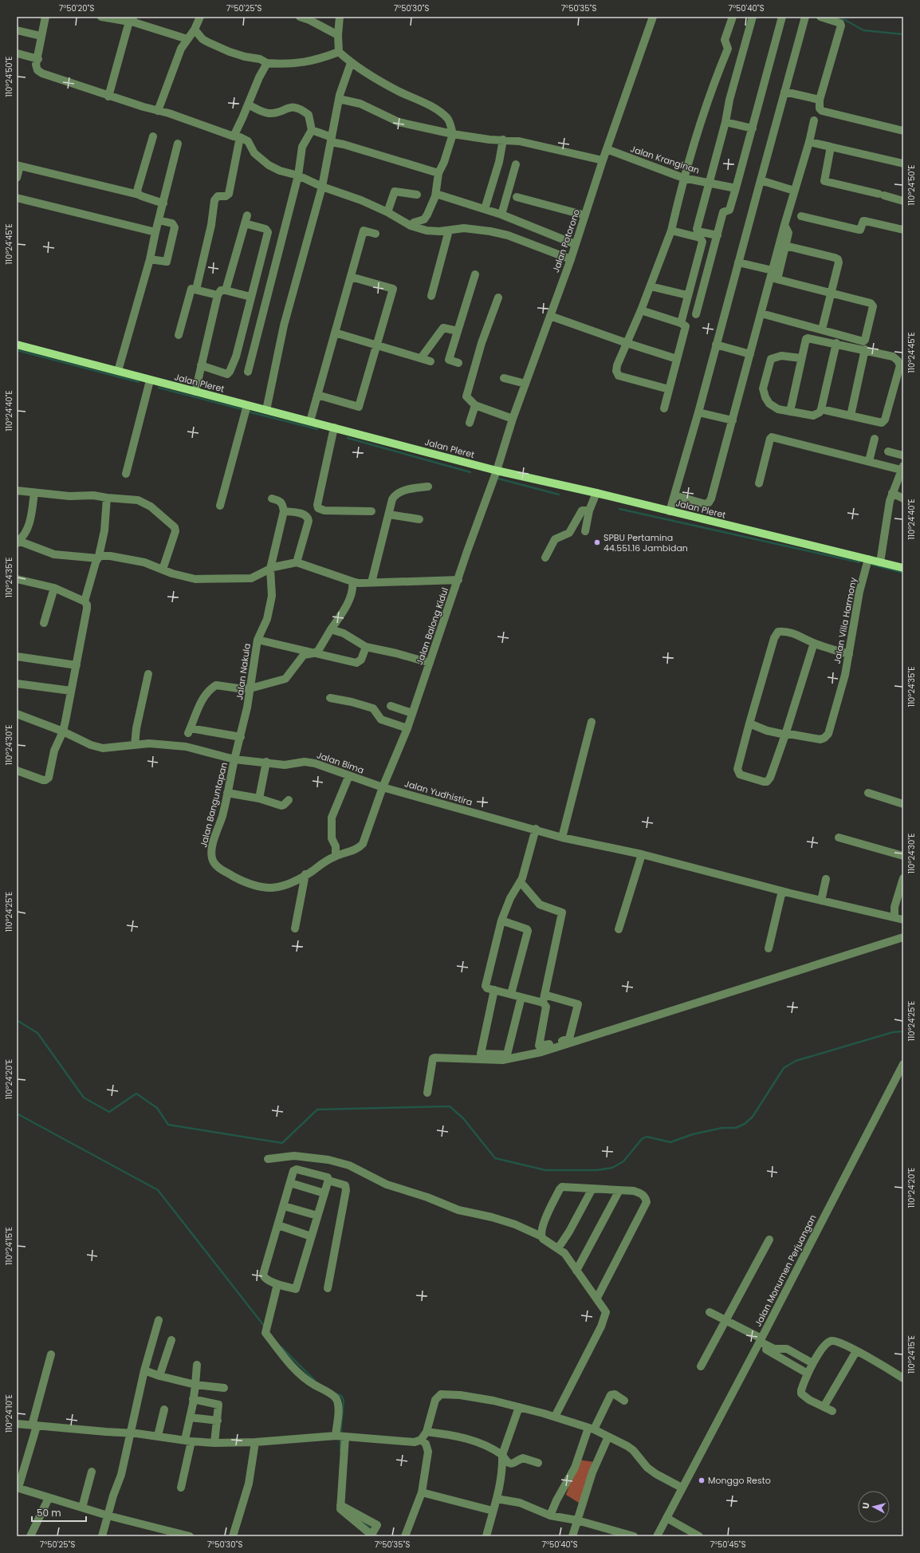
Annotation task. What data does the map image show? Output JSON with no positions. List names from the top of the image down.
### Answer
{
  "streets": {
    "main road": ["Jalan Pleret"],
    "street": [
      "Jalan Kranginan",
      "Jalan Potorono",
      "Jalan Villa Harmony",
      "Jalan Balong Kidul",
      "Jalan Nakula",
      "Jalan Bima",
      "Jalan Yudhistira",
      "Jalan Banguntapan",
      "Jalan Monumen Perjuangan"
    ]
  },
  "crossings": [
    ["Jalan Kranginan", "Jalan Potorono"],
    ["Jalan Potorono", "Jalan Pleret"],
    ["Jalan Potorono", "Jalan Balong Kidul"],
    ["Jalan Pleret", "Jalan Villa Harmony"],
    ["Jalan Pleret", "Jalan Balong Kidul"],
    ["Jalan Balong Kidul", "Jalan Bima"],
    ["Jalan Balong Kidul", "Jalan Yudhistira"],
    ["Jalan Balong Kidul", "Jalan Banguntapan"],
    ["Jalan Nakula", "Jalan Bima"],
    ["Jalan Nakula", "Jalan Banguntapan"],
    ["Jalan Bima", "Jalan Yudhistira"],
    ["Jalan Bima", "Jalan Banguntapan"],
    ["Jalan Yudhistira", "Jalan Banguntapan"]
  ],
  "places": ["SPBU Pertamina 44.551.16 Jambidan", "Monggo Resto"],
  "scale_bar": "50 m",
  "north": "left",
  "coordinates": [
    "7°50'20\"S",
    "7°50'25\"S",
    "7°50'30\"S",
    "7°50'35\"S",
    "7°50'40\"S",
    "110°24'50\"E",
    "110°24'45\"E",
    "110°24'40\"E",
    "110°24'35\"E",
    "110°24'30\"E",
    "110°24'25\"E",
    "110°24'20\"E",
    "110°24'15\"E",
    "110°24'10\"E",
    "7°50'45\"S"
  ]
}
